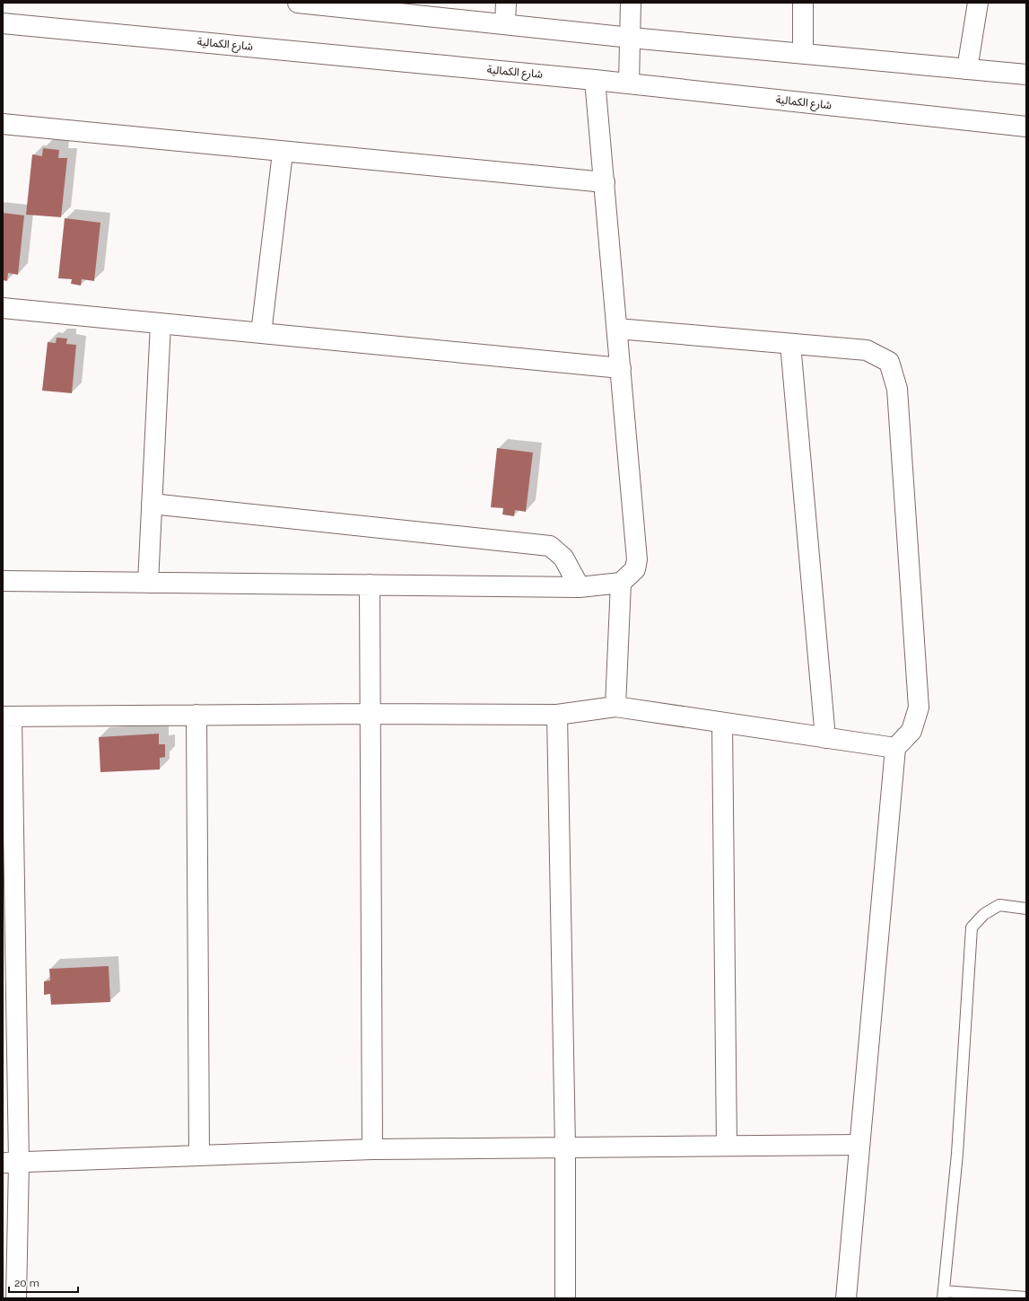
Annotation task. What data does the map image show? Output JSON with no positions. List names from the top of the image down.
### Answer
{
  "streets": {
    "street": ["شارع الكمالية"]
  },
  "scale_bar": "20 m"
}
